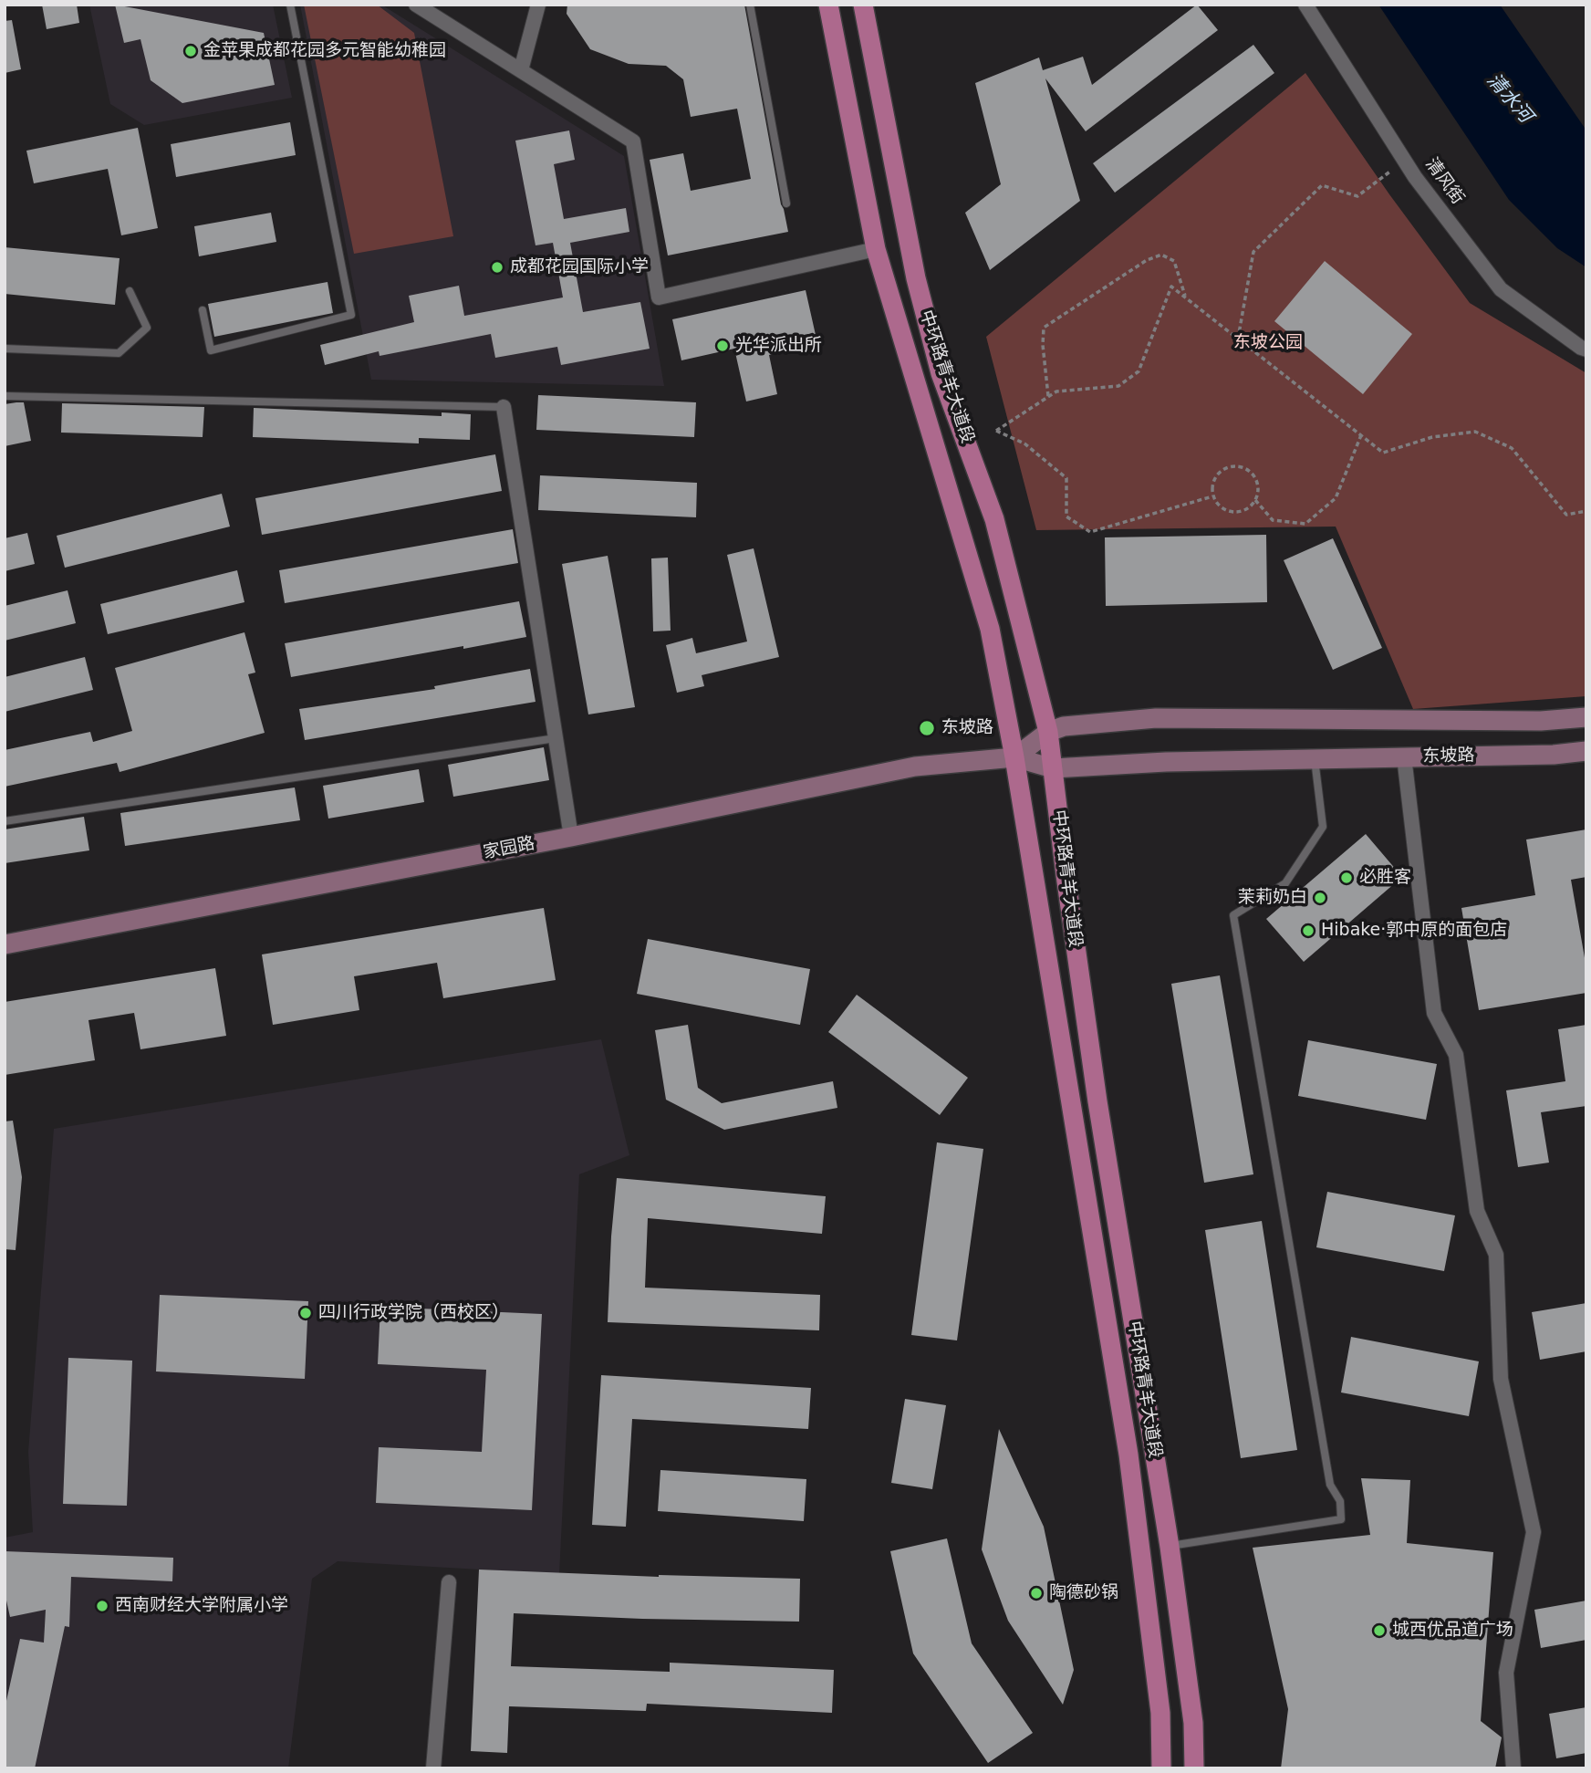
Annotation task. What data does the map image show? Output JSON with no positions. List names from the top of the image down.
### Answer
{
  "streets": {
    "main road": ["中环路青羊大道段", "东坡路", "家园路"],
    "street": ["清风街"]
  },
  "crossings": [
    ["中环路青羊大道段", "东坡路"],
    ["中环路青羊大道段", "家园路"],
    ["东坡路", "家园路"]
  ],
  "water": ["清水河"],
  "parks": ["东坡公园"],
  "places": [
    "金苹果成都花园多元智能幼稚园",
    "成都花园国际小学",
    "光华派出所",
    "东坡路",
    "必胜客",
    "茉莉奶白",
    "Hibake·郭中原的面包店",
    "四川行政学院（西校区）",
    "陶德砂锅",
    "西南财经大学附属小学",
    "城西优品道广场"
  ]
}
